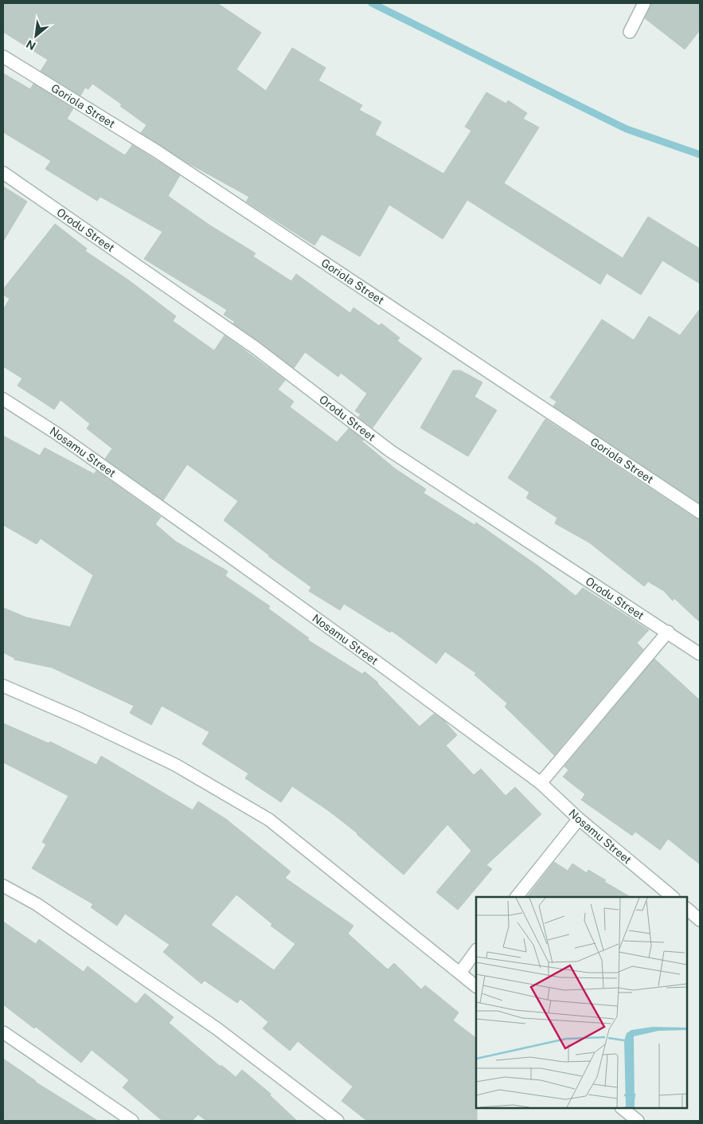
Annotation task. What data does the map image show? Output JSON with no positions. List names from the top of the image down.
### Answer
{
  "streets": {
    "street": ["Goriola Street", "Orodu Street", "Nosamu Street"]
  },
  "north": "bottom left"
}
